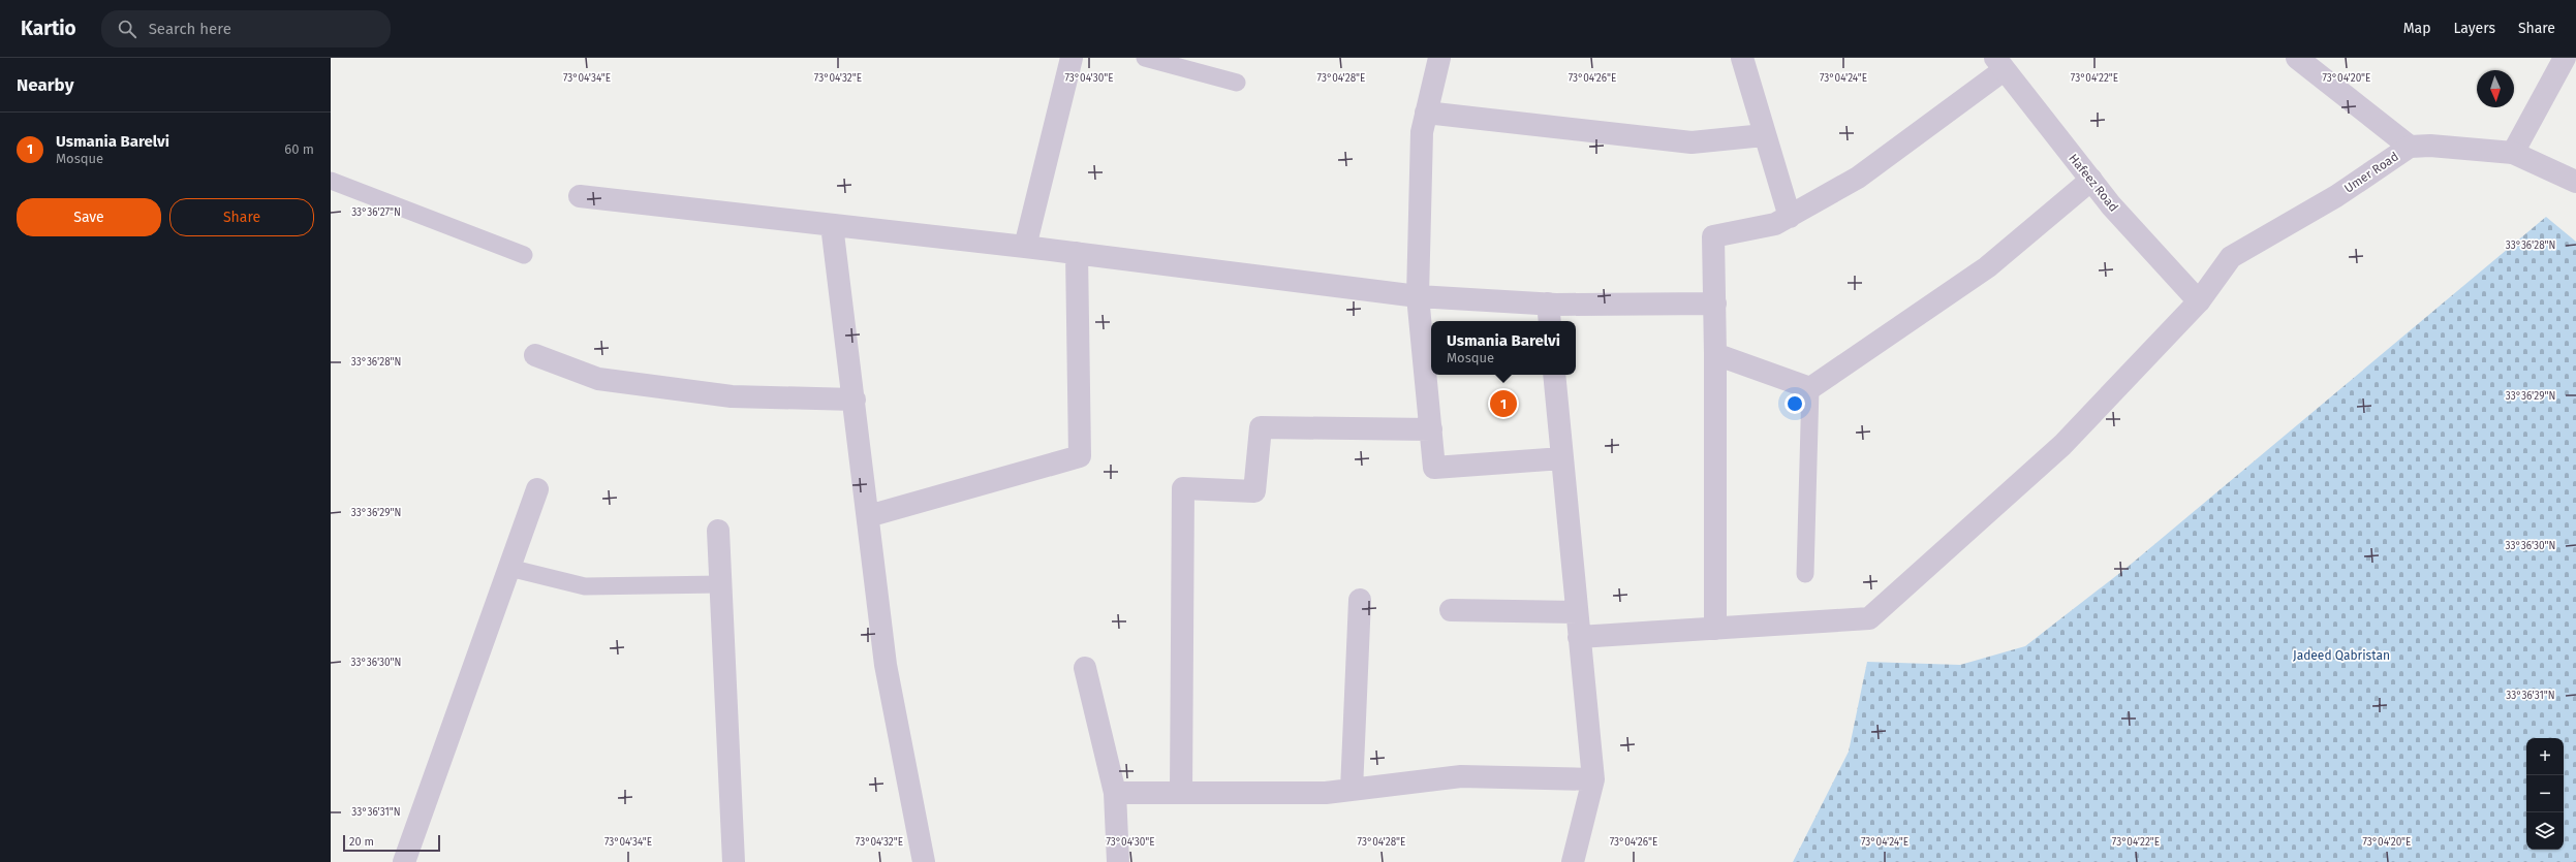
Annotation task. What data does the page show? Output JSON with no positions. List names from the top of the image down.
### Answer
{
  "streets": {
    "street": ["Umer Road", "Hafeez Road"]
  },
  "crossings": [
    ["Umer Road", "Hafeez Road"]
  ],
  "parks": ["Jadeed Qabristan"],
  "scale_bar": "20 m",
  "north": "bottom",
  "page": {
    "header": "Kartio",
    "search": "Search here",
    "nav": ["Map", "Layers", "Share"],
    "heading": "Nearby",
    "list": [
      {
        "mark": "1",
        "name": "Usmania Barelvi",
        "note": "Mosque",
        "value": "60 m"
      }
    ],
    "buttons": ["Save", "Share"],
    "popup": ["Usmania Barelvi", "Mosque"],
    "pins": "1",
    "map_buttons": ["+", "−"],
    "scale": "20 m"
  },
  "coordinates": [
    "73°04'34\"E",
    "73°04'32\"E",
    "73°04'30\"E",
    "73°04'28\"E",
    "73°04'26\"E",
    "73°04'24\"E",
    "73°04'22\"E",
    "73°04'20\"E",
    "33°36'27\"N",
    "33°36'28\"N",
    "33°36'29\"N",
    "33°36'30\"N",
    "33°36'31\"N"
  ]
}
